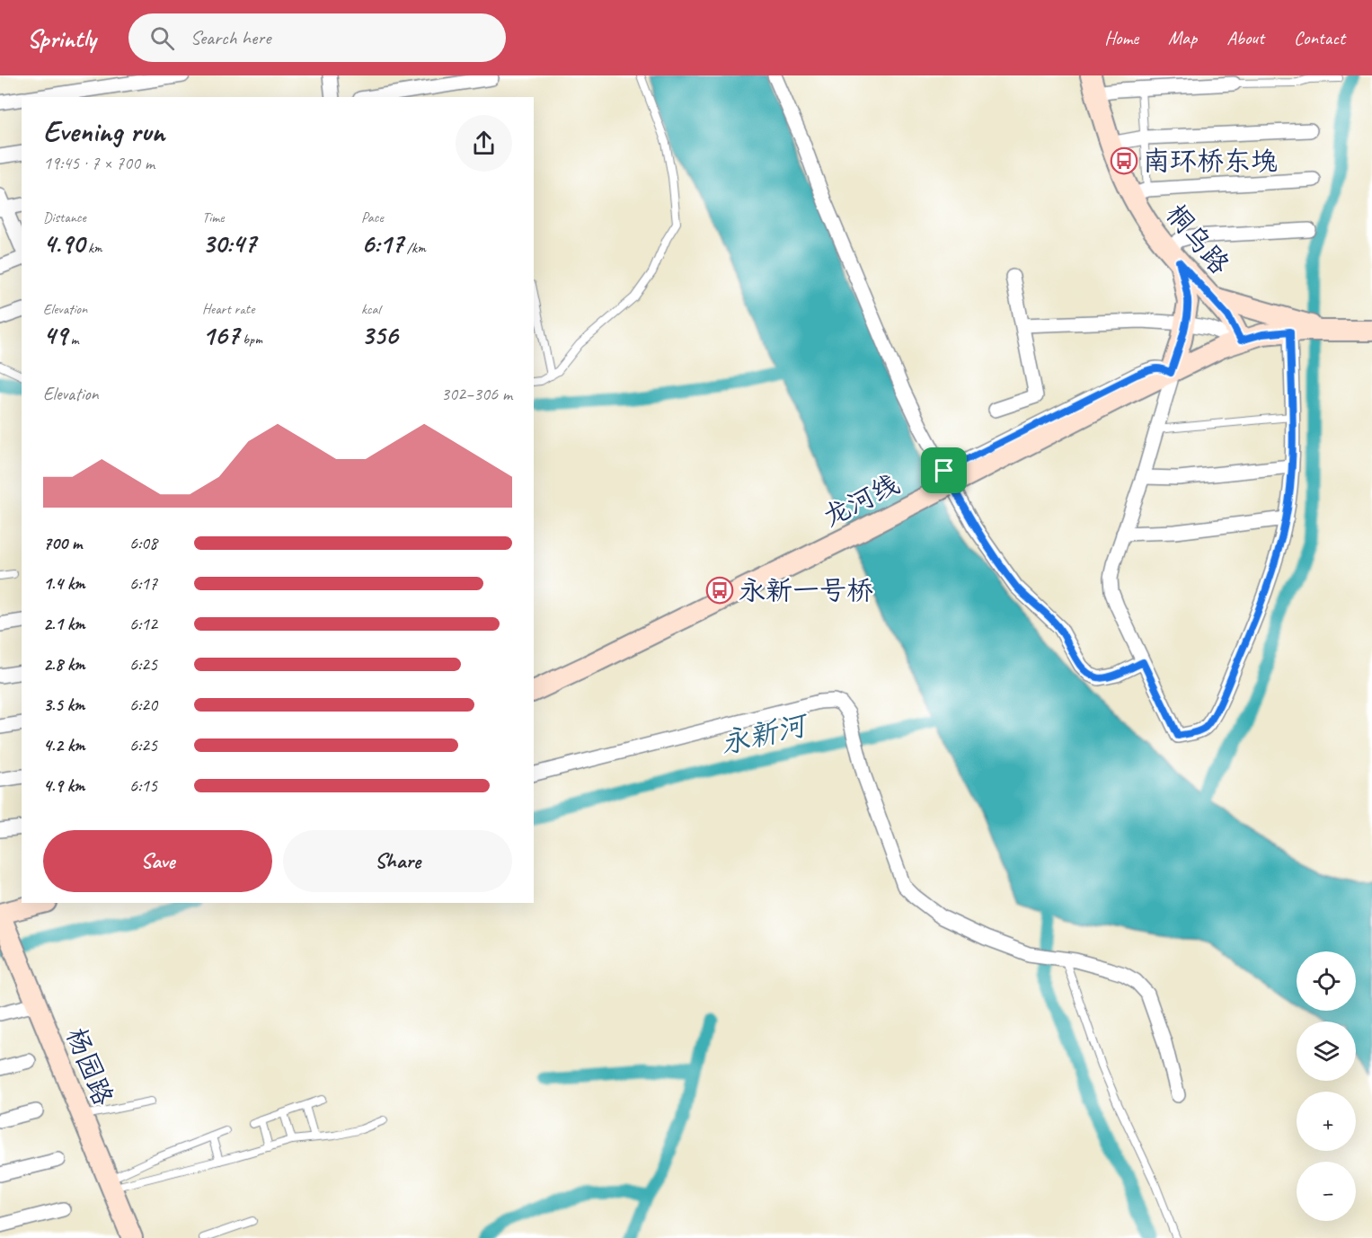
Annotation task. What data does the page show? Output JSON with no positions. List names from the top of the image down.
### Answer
{
  "streets": {
    "street": ["桐乌路", "龙河线", "杨园路"]
  },
  "crossings": [
    ["桐乌路", "龙河线"]
  ],
  "water": ["永新河"],
  "places": {
    "bus stop": ["南环桥东堍", "永新一号桥"]
  },
  "page": {
    "header": "Sprintly",
    "search": "Search here",
    "nav": [
      "Home",
      "Map",
      "About",
      "Contact"
    ],
    "heading": ["Evening run", "19:45 · 7 × 700 m"],
    "stats": [
      ["Distance", "4.90 km"],
      ["Time", "30:47"],
      ["Pace", "6:17 /km"],
      ["Elevation", "49 m"],
      ["Heart rate", "167 bpm"],
      ["kcal", "356"]
    ],
    "chart": ["Elevation", "302–306 m"],
    "list": [
      {
        "name": "700 m",
        "note": "6:08"
      },
      {
        "name": "1.4 km",
        "note": "6:17"
      },
      {
        "name": "2.1 km",
        "note": "6:12"
      },
      {
        "name": "2.8 km",
        "note": "6:25"
      },
      {
        "name": "3.5 km",
        "note": "6:20"
      },
      {
        "name": "4.2 km",
        "note": "6:25"
      },
      {
        "name": "4.9 km",
        "note": "6:15"
      }
    ],
    "buttons": ["Save", "Share"],
    "map_buttons": ["+", "−"]
  }
}
